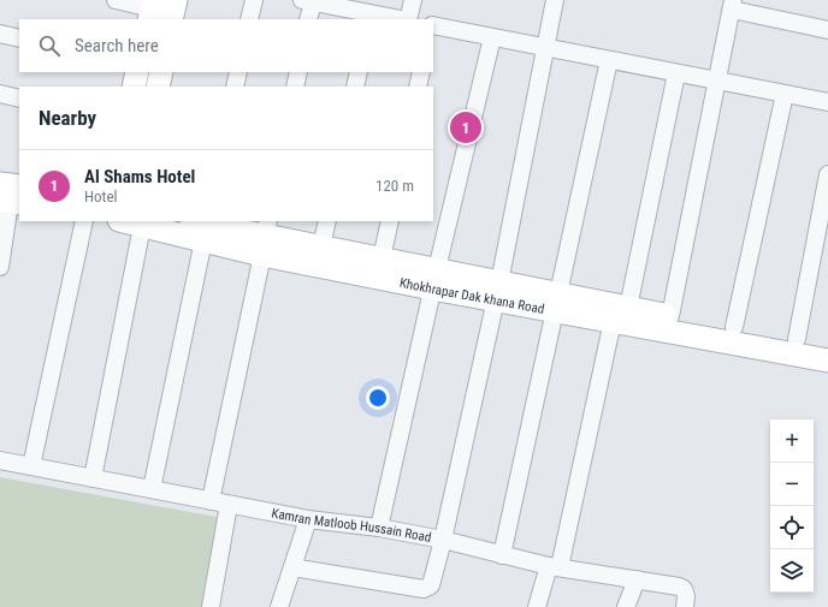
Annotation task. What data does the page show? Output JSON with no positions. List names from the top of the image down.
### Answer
{
  "streets": {
    "street": ["Khokhrapar Dak khana Road", "Kamran Matloob Hussain Road"]
  },
  "page": {
    "search": "Search here",
    "heading": "Nearby",
    "pins": "1",
    "list": [
      {
        "mark": "1",
        "name": "Al Shams Hotel",
        "note": "Hotel",
        "value": "120 m"
      }
    ],
    "map_buttons": ["+", "−"]
  }
}
